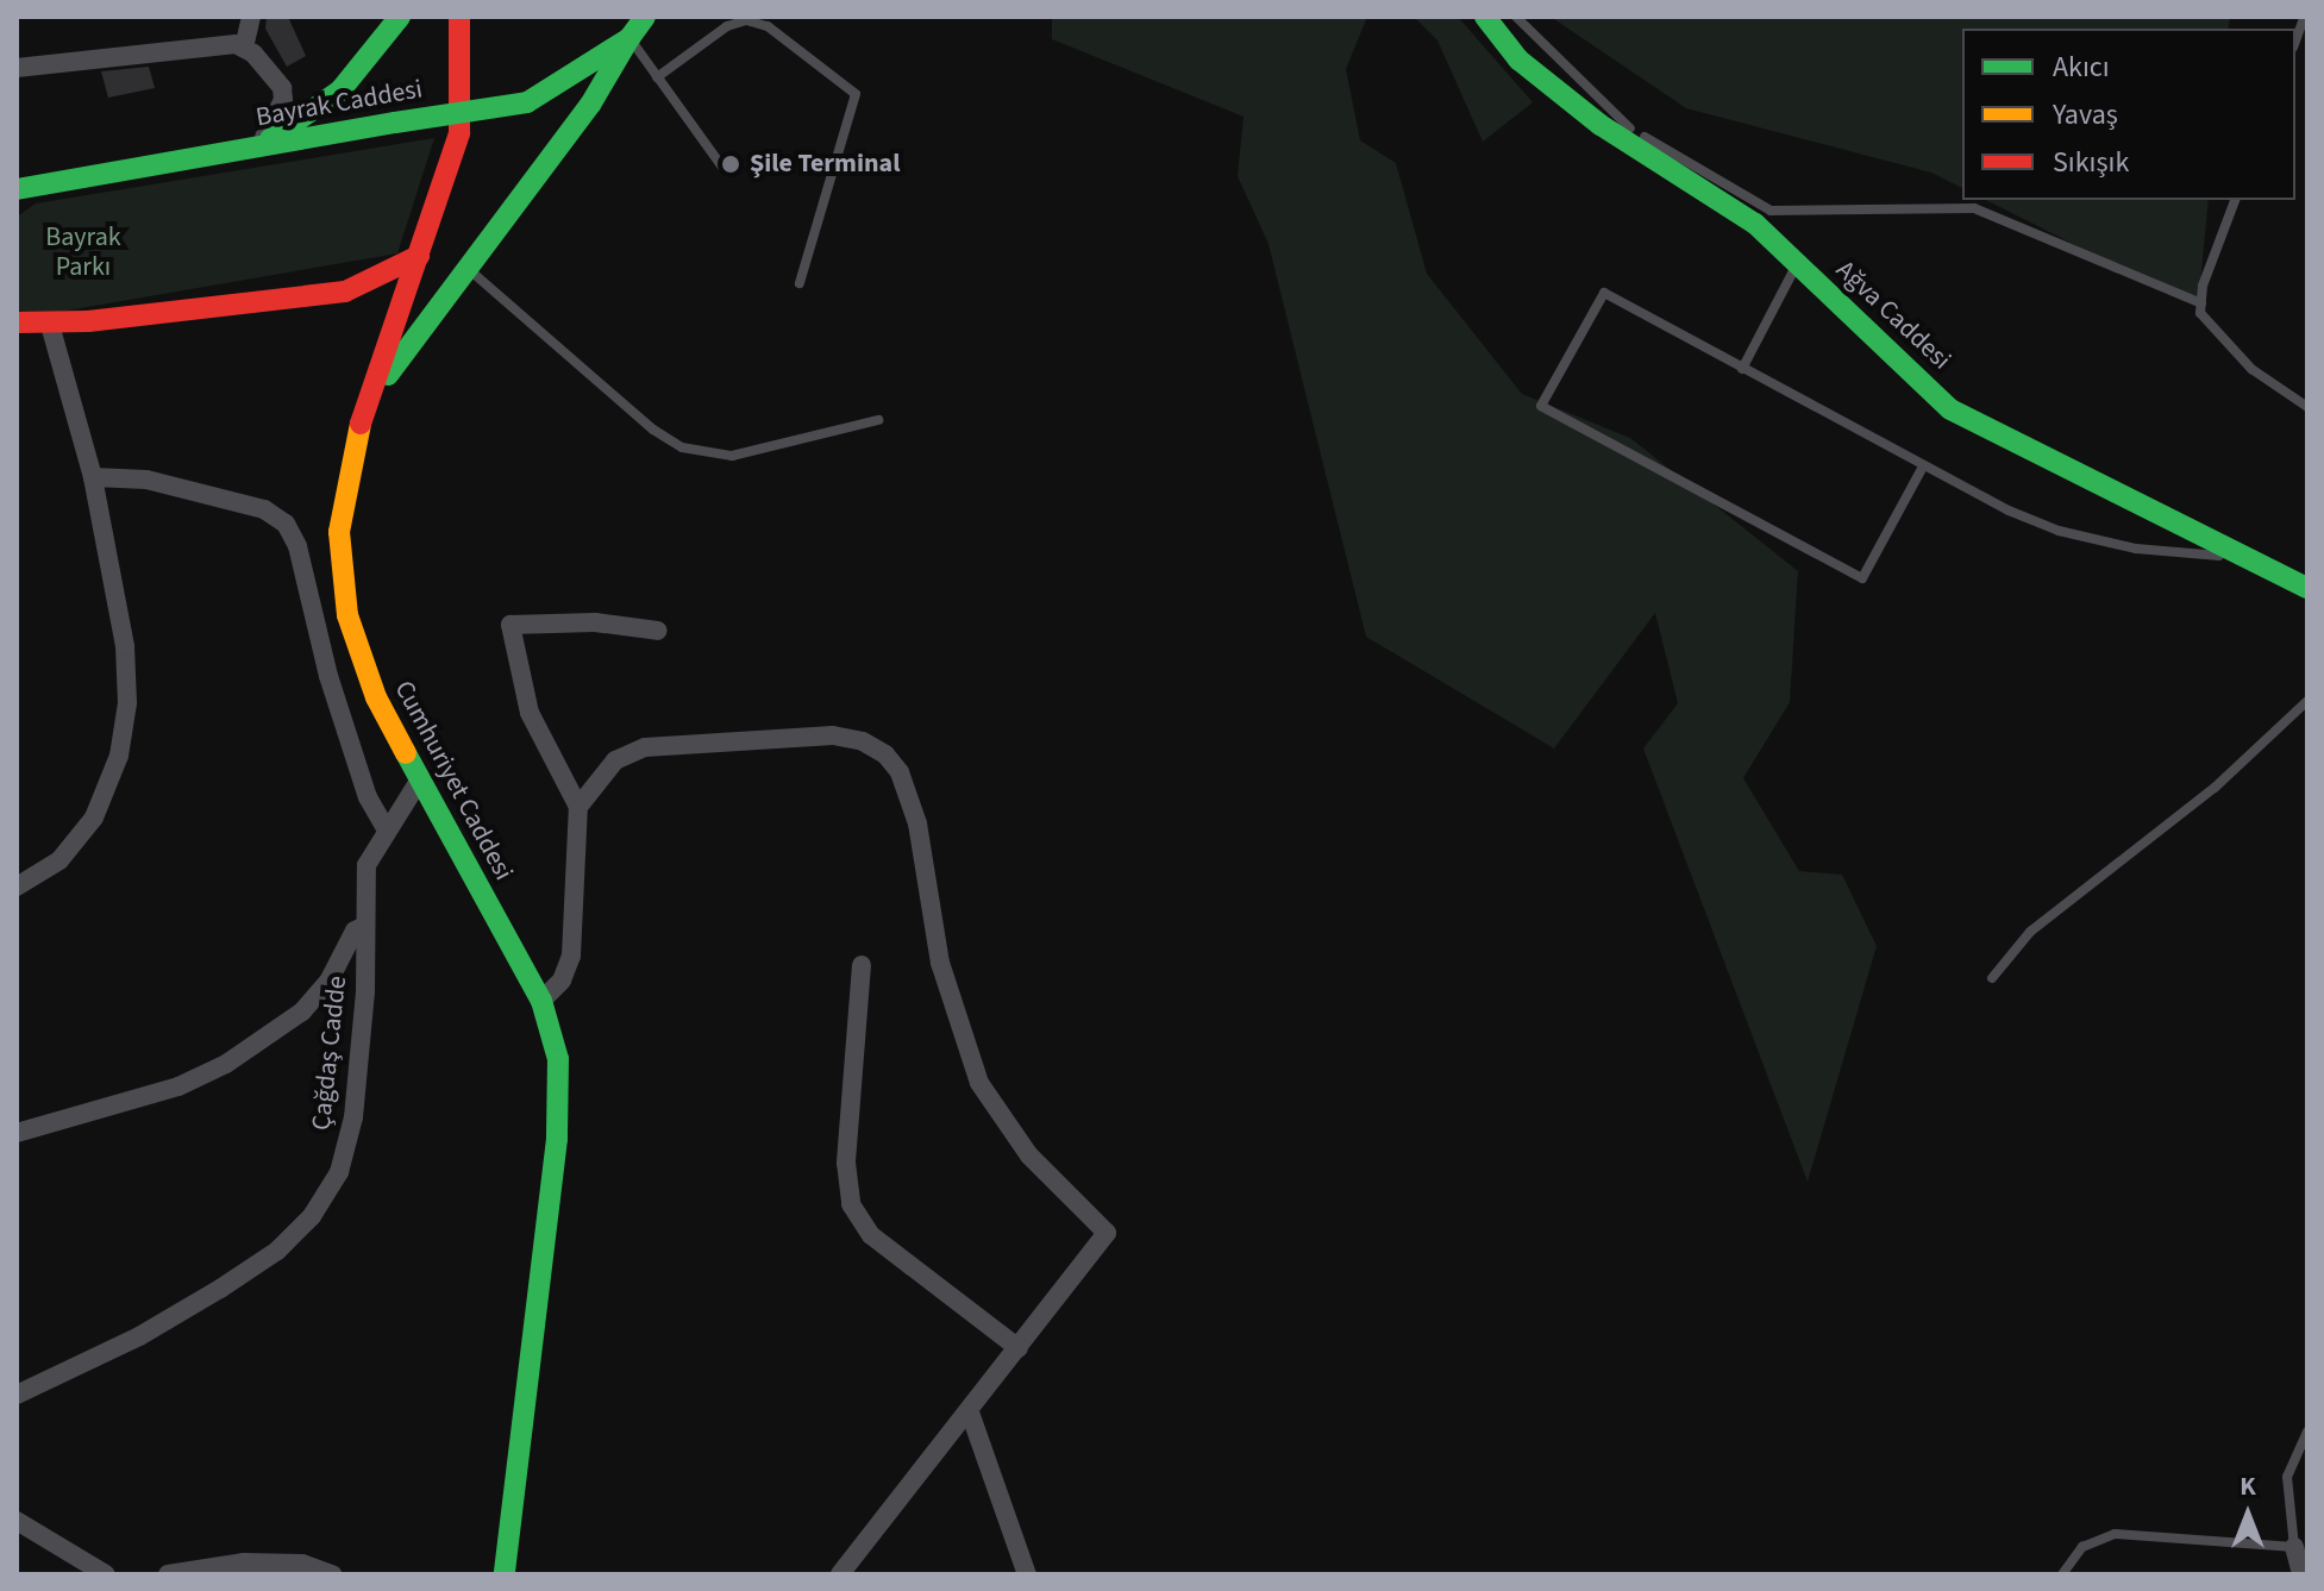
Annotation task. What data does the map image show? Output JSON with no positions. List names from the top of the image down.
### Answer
{
  "streets": {
    "main road": ["Bayrak Caddesi", "Ağva Caddesi", "Cumhuriyet Caddesi"],
    "street": ["Çağdaş Cadde"]
  },
  "crossings": [
    ["Cumhuriyet Caddesi", "Çağdaş Cadde"]
  ],
  "parks": ["Bayrak Parkı"],
  "places": ["Şile Terminal"],
  "legend": ["Akıcı", "Yavaş", "Sıkışık"],
  "north": "top"
}
